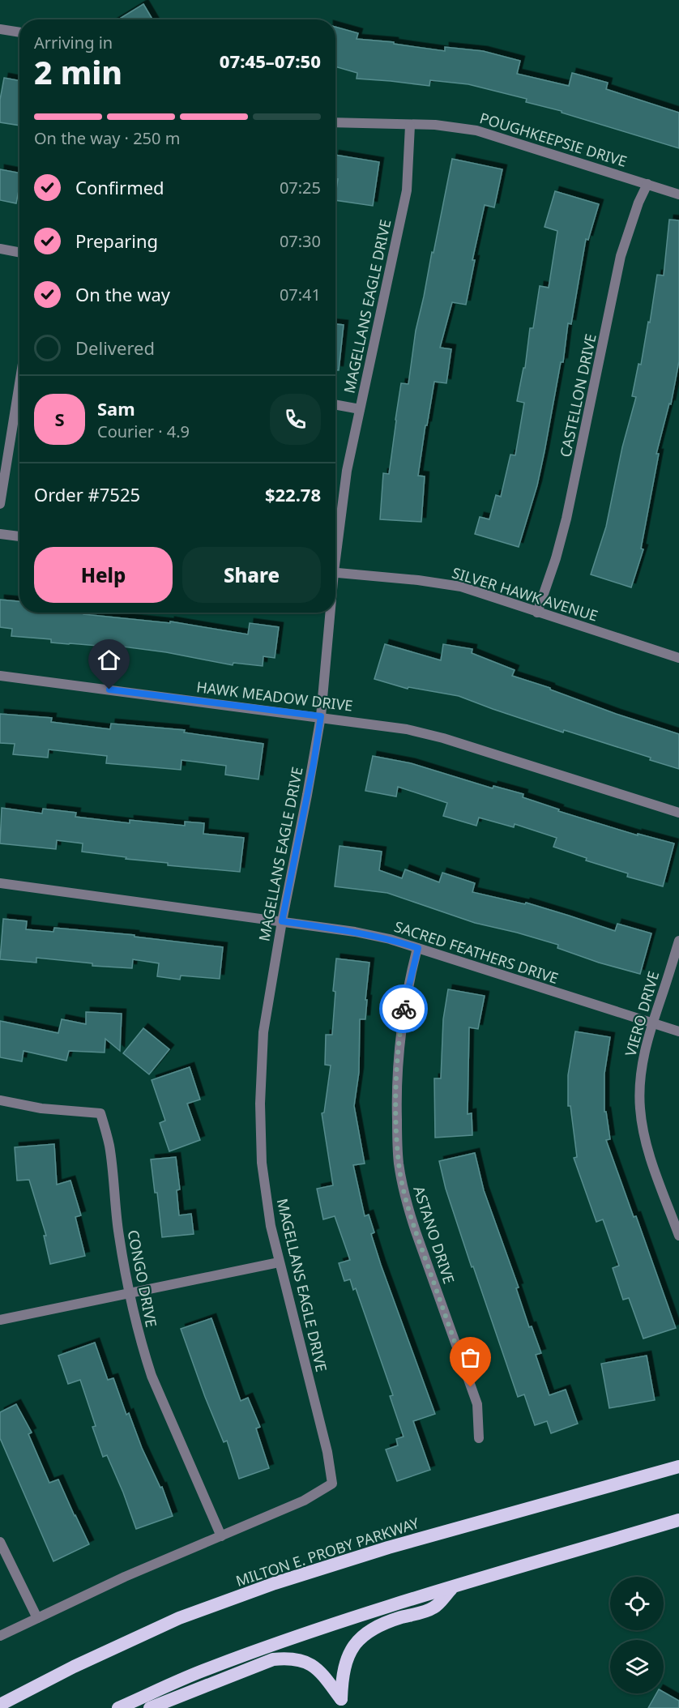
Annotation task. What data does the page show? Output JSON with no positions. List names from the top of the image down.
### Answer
{
  "streets": {
    "highway": ["MILTON E. PROBY PARKWAY"],
    "street": [
      "POUGHKEEPSIE DRIVE",
      "MAGELLANS EAGLE DRIVE",
      "CASTELLON DRIVE",
      "SILVER HAWK AVENUE",
      "HAWK MEADOW DRIVE",
      "SACRED FEATHERS DRIVE",
      "VIERO DRIVE",
      "ASTANO DRIVE",
      "CONGO DRIVE"
    ]
  },
  "crossings": [
    ["POUGHKEEPSIE DRIVE", "MAGELLANS EAGLE DRIVE"],
    ["POUGHKEEPSIE DRIVE", "CASTELLON DRIVE"],
    ["MAGELLANS EAGLE DRIVE", "HAWK MEADOW DRIVE"],
    ["MAGELLANS EAGLE DRIVE", "SACRED FEATHERS DRIVE"],
    ["MAGELLANS EAGLE DRIVE", "CONGO DRIVE"],
    ["CASTELLON DRIVE", "SILVER HAWK AVENUE"],
    ["SACRED FEATHERS DRIVE", "VIERO DRIVE"],
    ["SACRED FEATHERS DRIVE", "ASTANO DRIVE"]
  ],
  "page": {
    "heading": ["2 min", "Arriving in", "07:45–07:50"],
    "panel": [
      "Sam",
      "Courier · 4.9",
      "Order #7525",
      "$22.78"
    ],
    "bar": "On the way · 250 m",
    "list": [
      ["Confirmed", "07:25"],
      ["Preparing", "07:30"],
      ["On the way", "07:41"],
      "Delivered"
    ],
    "round": "S",
    "buttons": ["Help", "Share"]
  }
}
